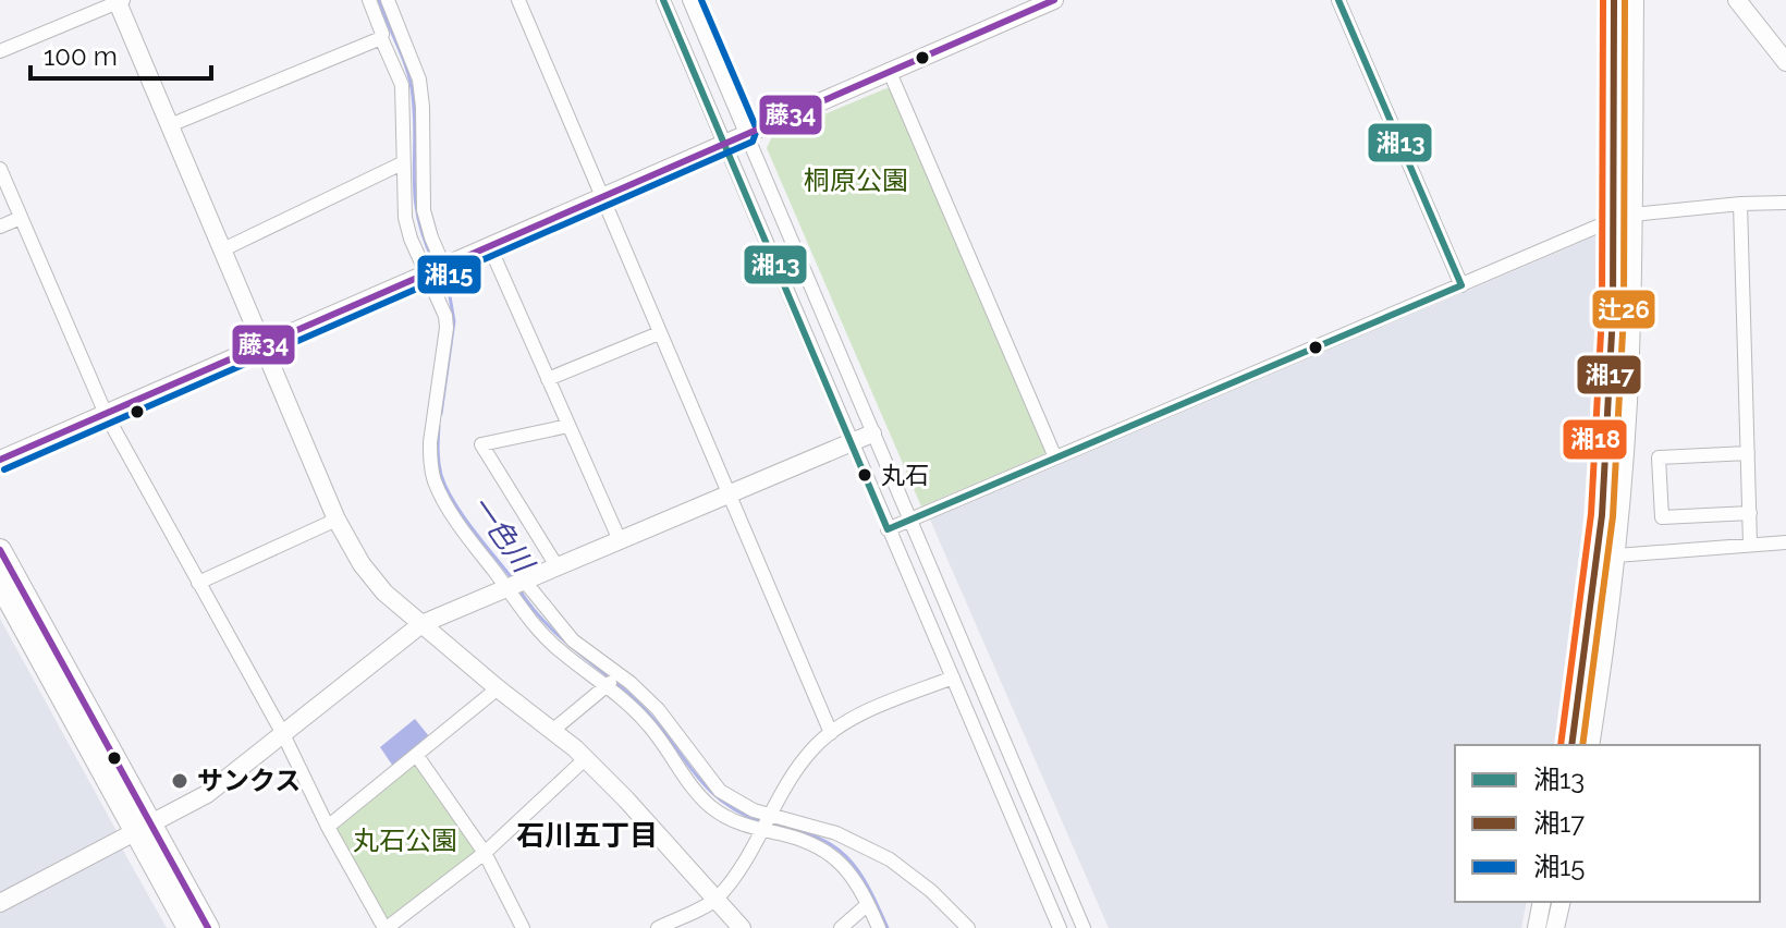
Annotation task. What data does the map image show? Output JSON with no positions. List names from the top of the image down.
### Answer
{
  "districts": ["石川五丁目"],
  "water": ["一色川"],
  "parks": ["桐原公園", "丸石公園"],
  "places": ["丸石", "サンクス"],
  "lines": [
    "transit line 湘13",
    "transit line 湘17",
    "transit line 湘15",
    "transit line 藤34",
    "transit line 辻26",
    "transit line 湘18"
  ],
  "legend": ["湘13", "湘17", "湘15"],
  "scale_bar": "100 m"
}
